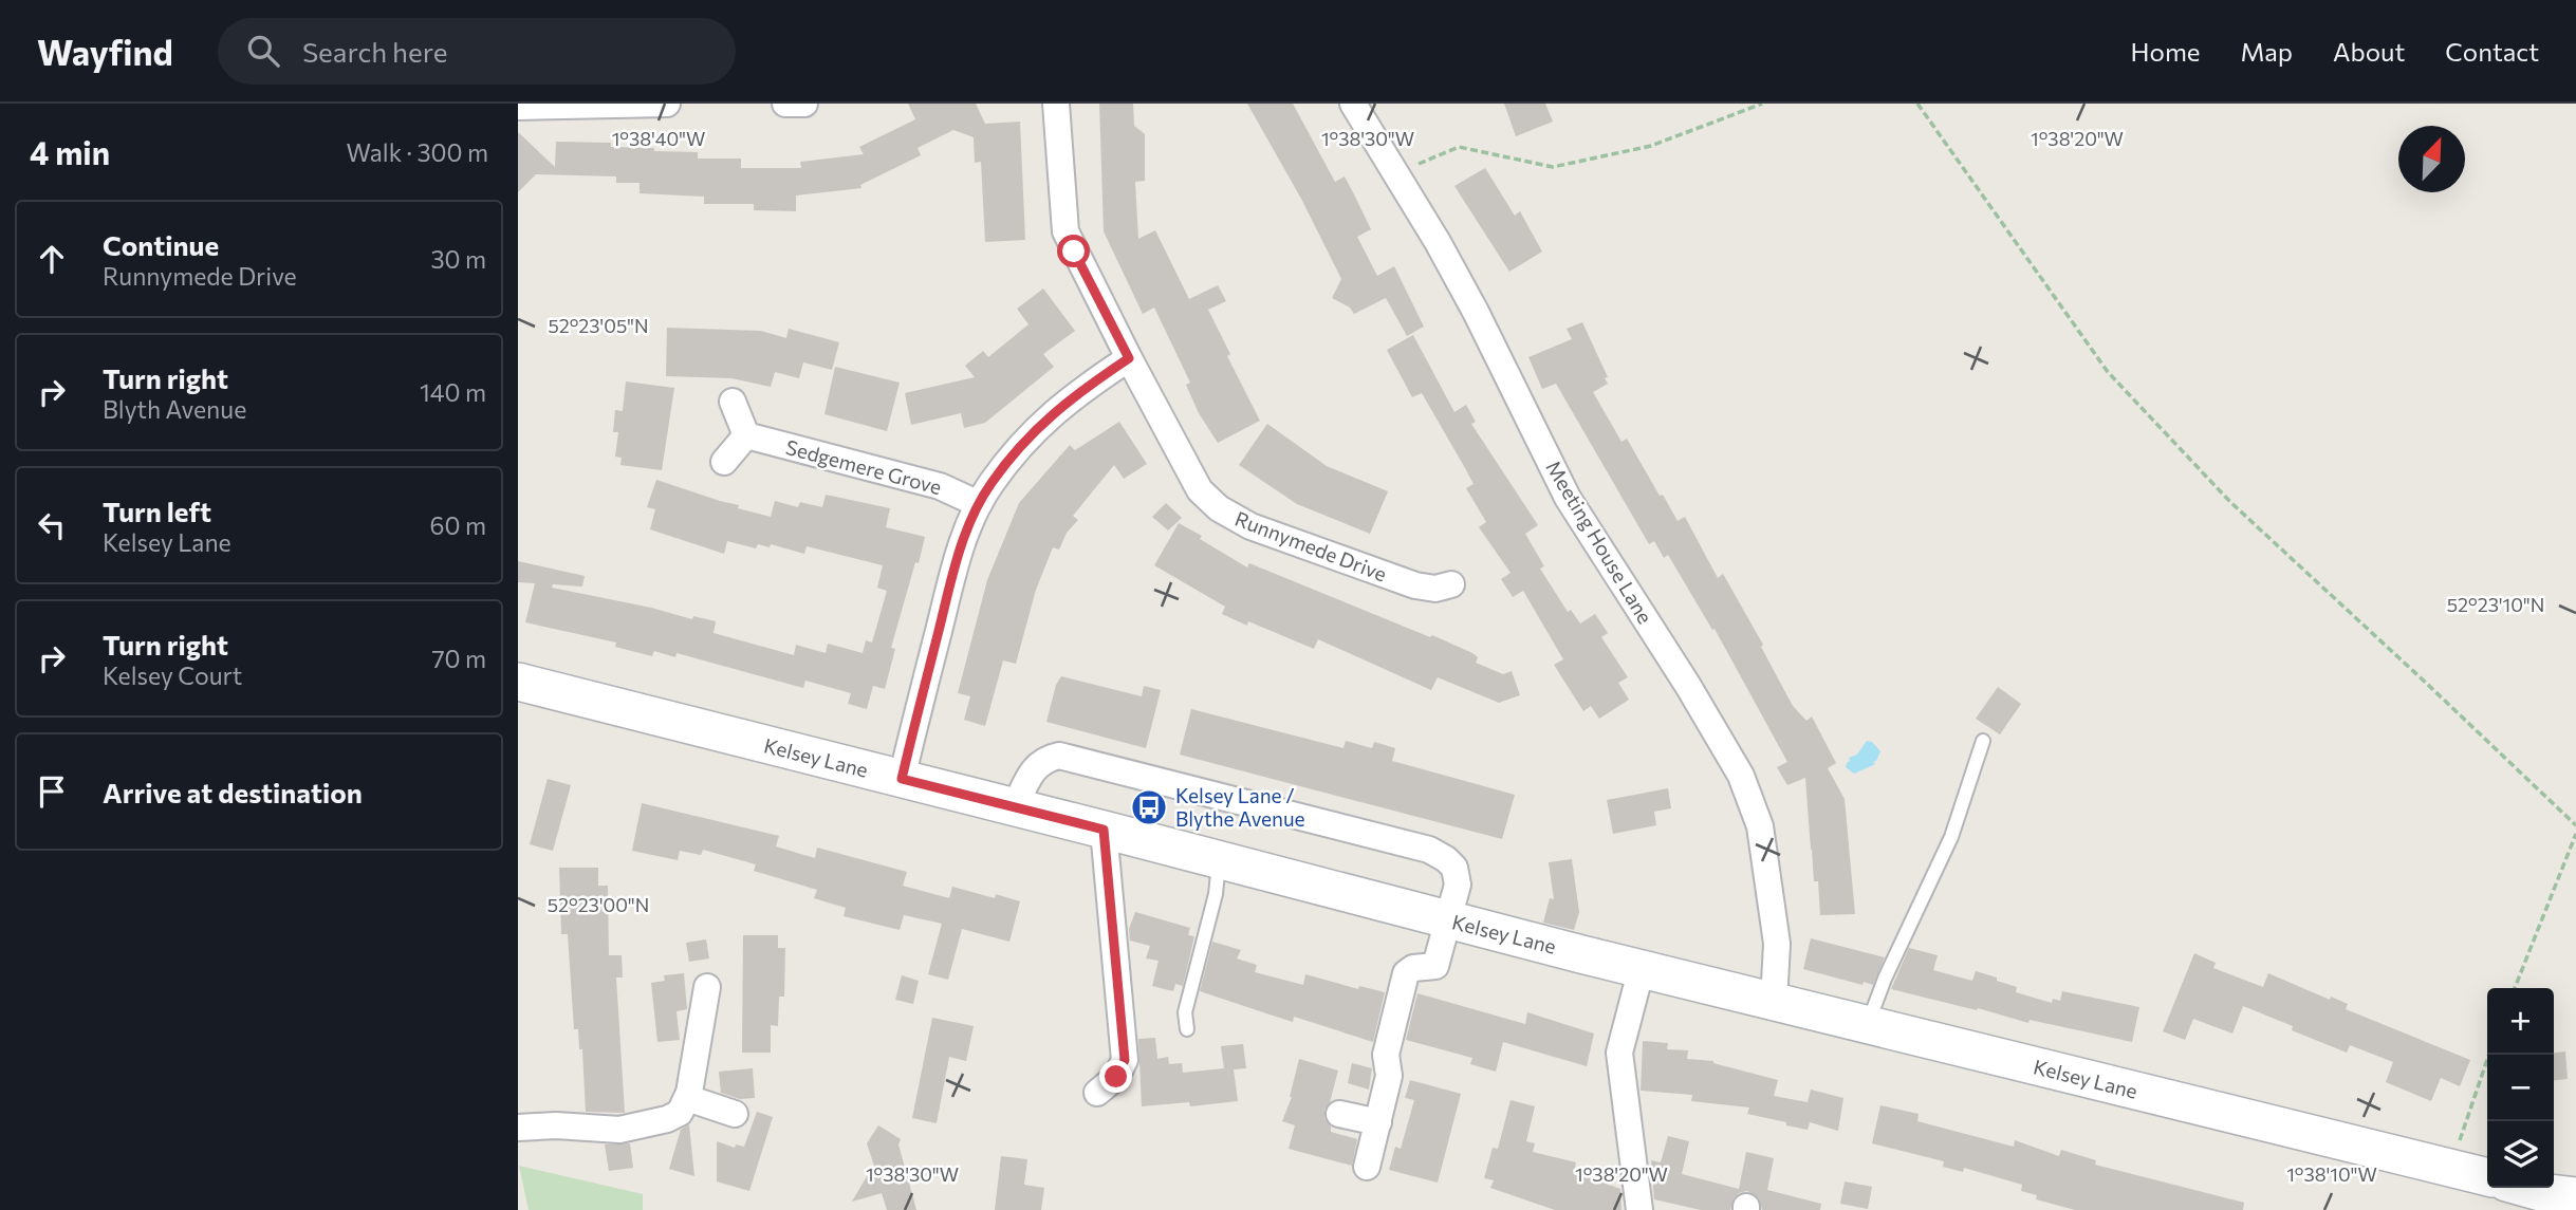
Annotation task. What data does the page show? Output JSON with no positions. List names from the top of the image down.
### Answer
{
  "streets": {
    "main road": ["Kelsey Lane"],
    "street": ["Sedgemere Grove", "Meeting House Lane", "Runnymede Drive"]
  },
  "crossings": [
    ["Meeting House Lane", "Kelsey Lane"]
  ],
  "places": {
    "bus stop": ["Kelsey Lane / Blythe Avenue"]
  },
  "north": "top right",
  "page": {
    "header": "Wayfind",
    "search": "Search here",
    "nav": [
      "Home",
      "Map",
      "About",
      "Contact"
    ],
    "heading": ["4 min", "Walk · 300 m"],
    "list": [
      ["Continue", "Runnymede Drive", "30 m"],
      ["Turn right", "Blyth Avenue", "140 m"],
      ["Turn left", "Kelsey Lane", "60 m"],
      ["Turn right", "Kelsey Court", "70 m"],
      "Arrive at destination"
    ],
    "map_buttons": ["+", "−"]
  },
  "coordinates": [
    "1°38'40\"W",
    "1°38'30\"W",
    "1°38'20\"W",
    "52°23'05\"N",
    "52°23'10\"N",
    "52°23'00\"N",
    "1°38'10\"W"
  ]
}
